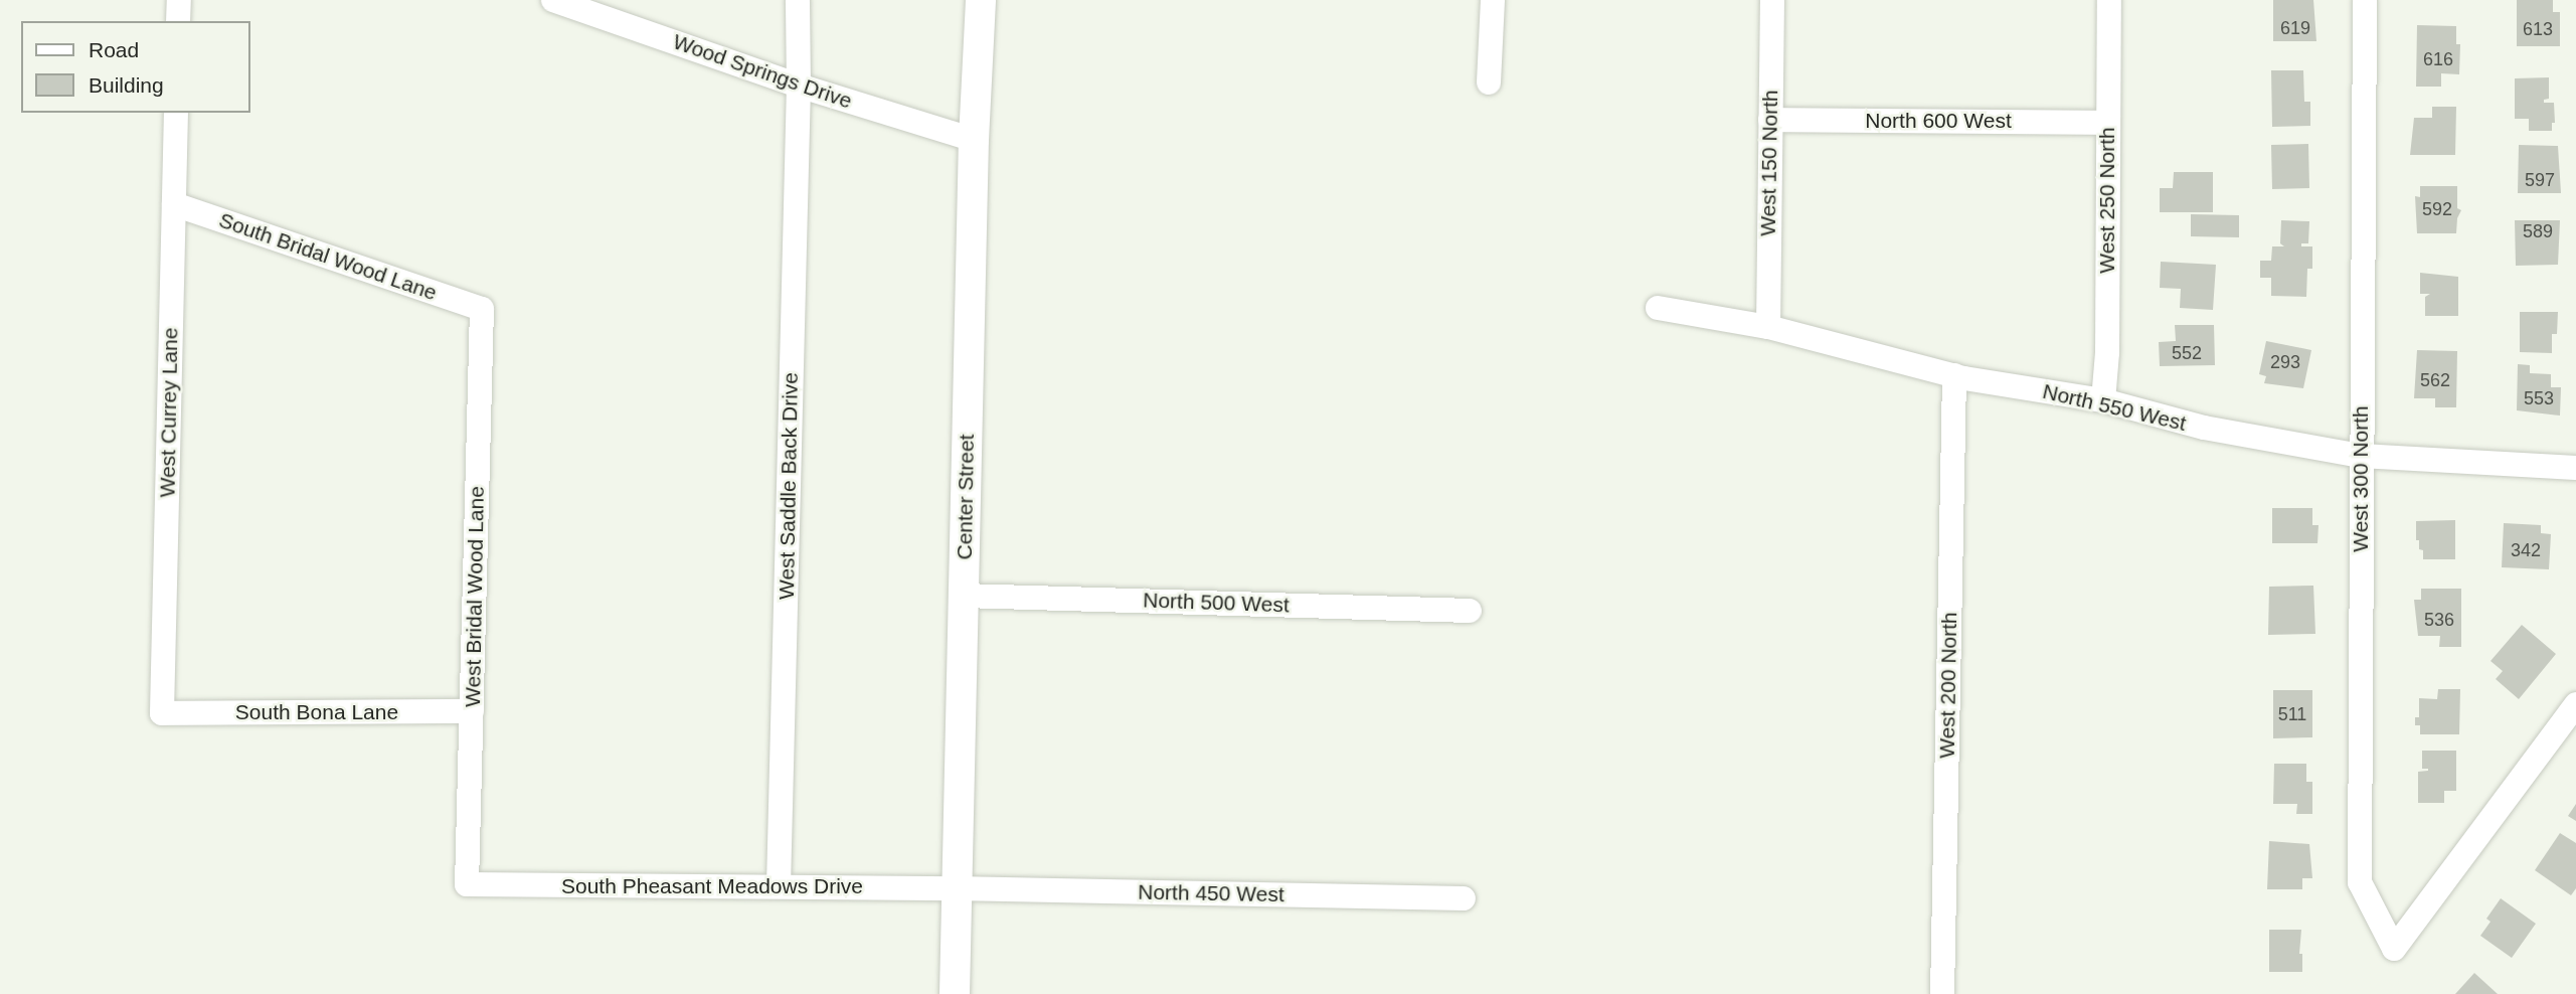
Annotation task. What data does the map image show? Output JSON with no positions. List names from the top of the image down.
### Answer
{
  "streets": {
    "street": [
      "Wood Springs Drive",
      "North 600 West",
      "West 150 North",
      "West 250 North",
      "South Bridal Wood Lane",
      "North 550 West",
      "West Currey Lane",
      "West 300 North",
      "West Saddle Back Drive",
      "Center Street",
      "West Bridal Wood Lane",
      "North 500 West",
      "West 200 North",
      "South Bona Lane",
      "South Pheasant Meadows Drive",
      "North 450 West"
    ]
  },
  "crossings": [
    ["Wood Springs Drive", "West Saddle Back Drive"],
    ["Wood Springs Drive", "Center Street"],
    ["North 600 West", "West 150 North"],
    ["North 600 West", "West 250 North"],
    ["West 150 North", "North 550 West"],
    ["West 250 North", "North 550 West"],
    ["South Bridal Wood Lane", "West Currey Lane"],
    ["South Bridal Wood Lane", "West Bridal Wood Lane"],
    ["North 550 West", "West 300 North"],
    ["North 550 West", "West 200 North"],
    ["West Currey Lane", "South Bona Lane"],
    ["West Saddle Back Drive", "South Pheasant Meadows Drive"],
    ["Center Street", "North 500 West"],
    ["Center Street", "South Pheasant Meadows Drive"],
    ["Center Street", "North 450 West"],
    ["West Bridal Wood Lane", "South Bona Lane"],
    ["West Bridal Wood Lane", "South Pheasant Meadows Drive"],
    ["South Pheasant Meadows Drive", "North 450 West"]
  ],
  "house_numbers": [
    "619",
    "613",
    "616",
    "597",
    "592",
    "589",
    "552",
    "293",
    "562",
    "553",
    "342",
    "536",
    "511"
  ],
  "legend": ["Road", "Building"]
}
